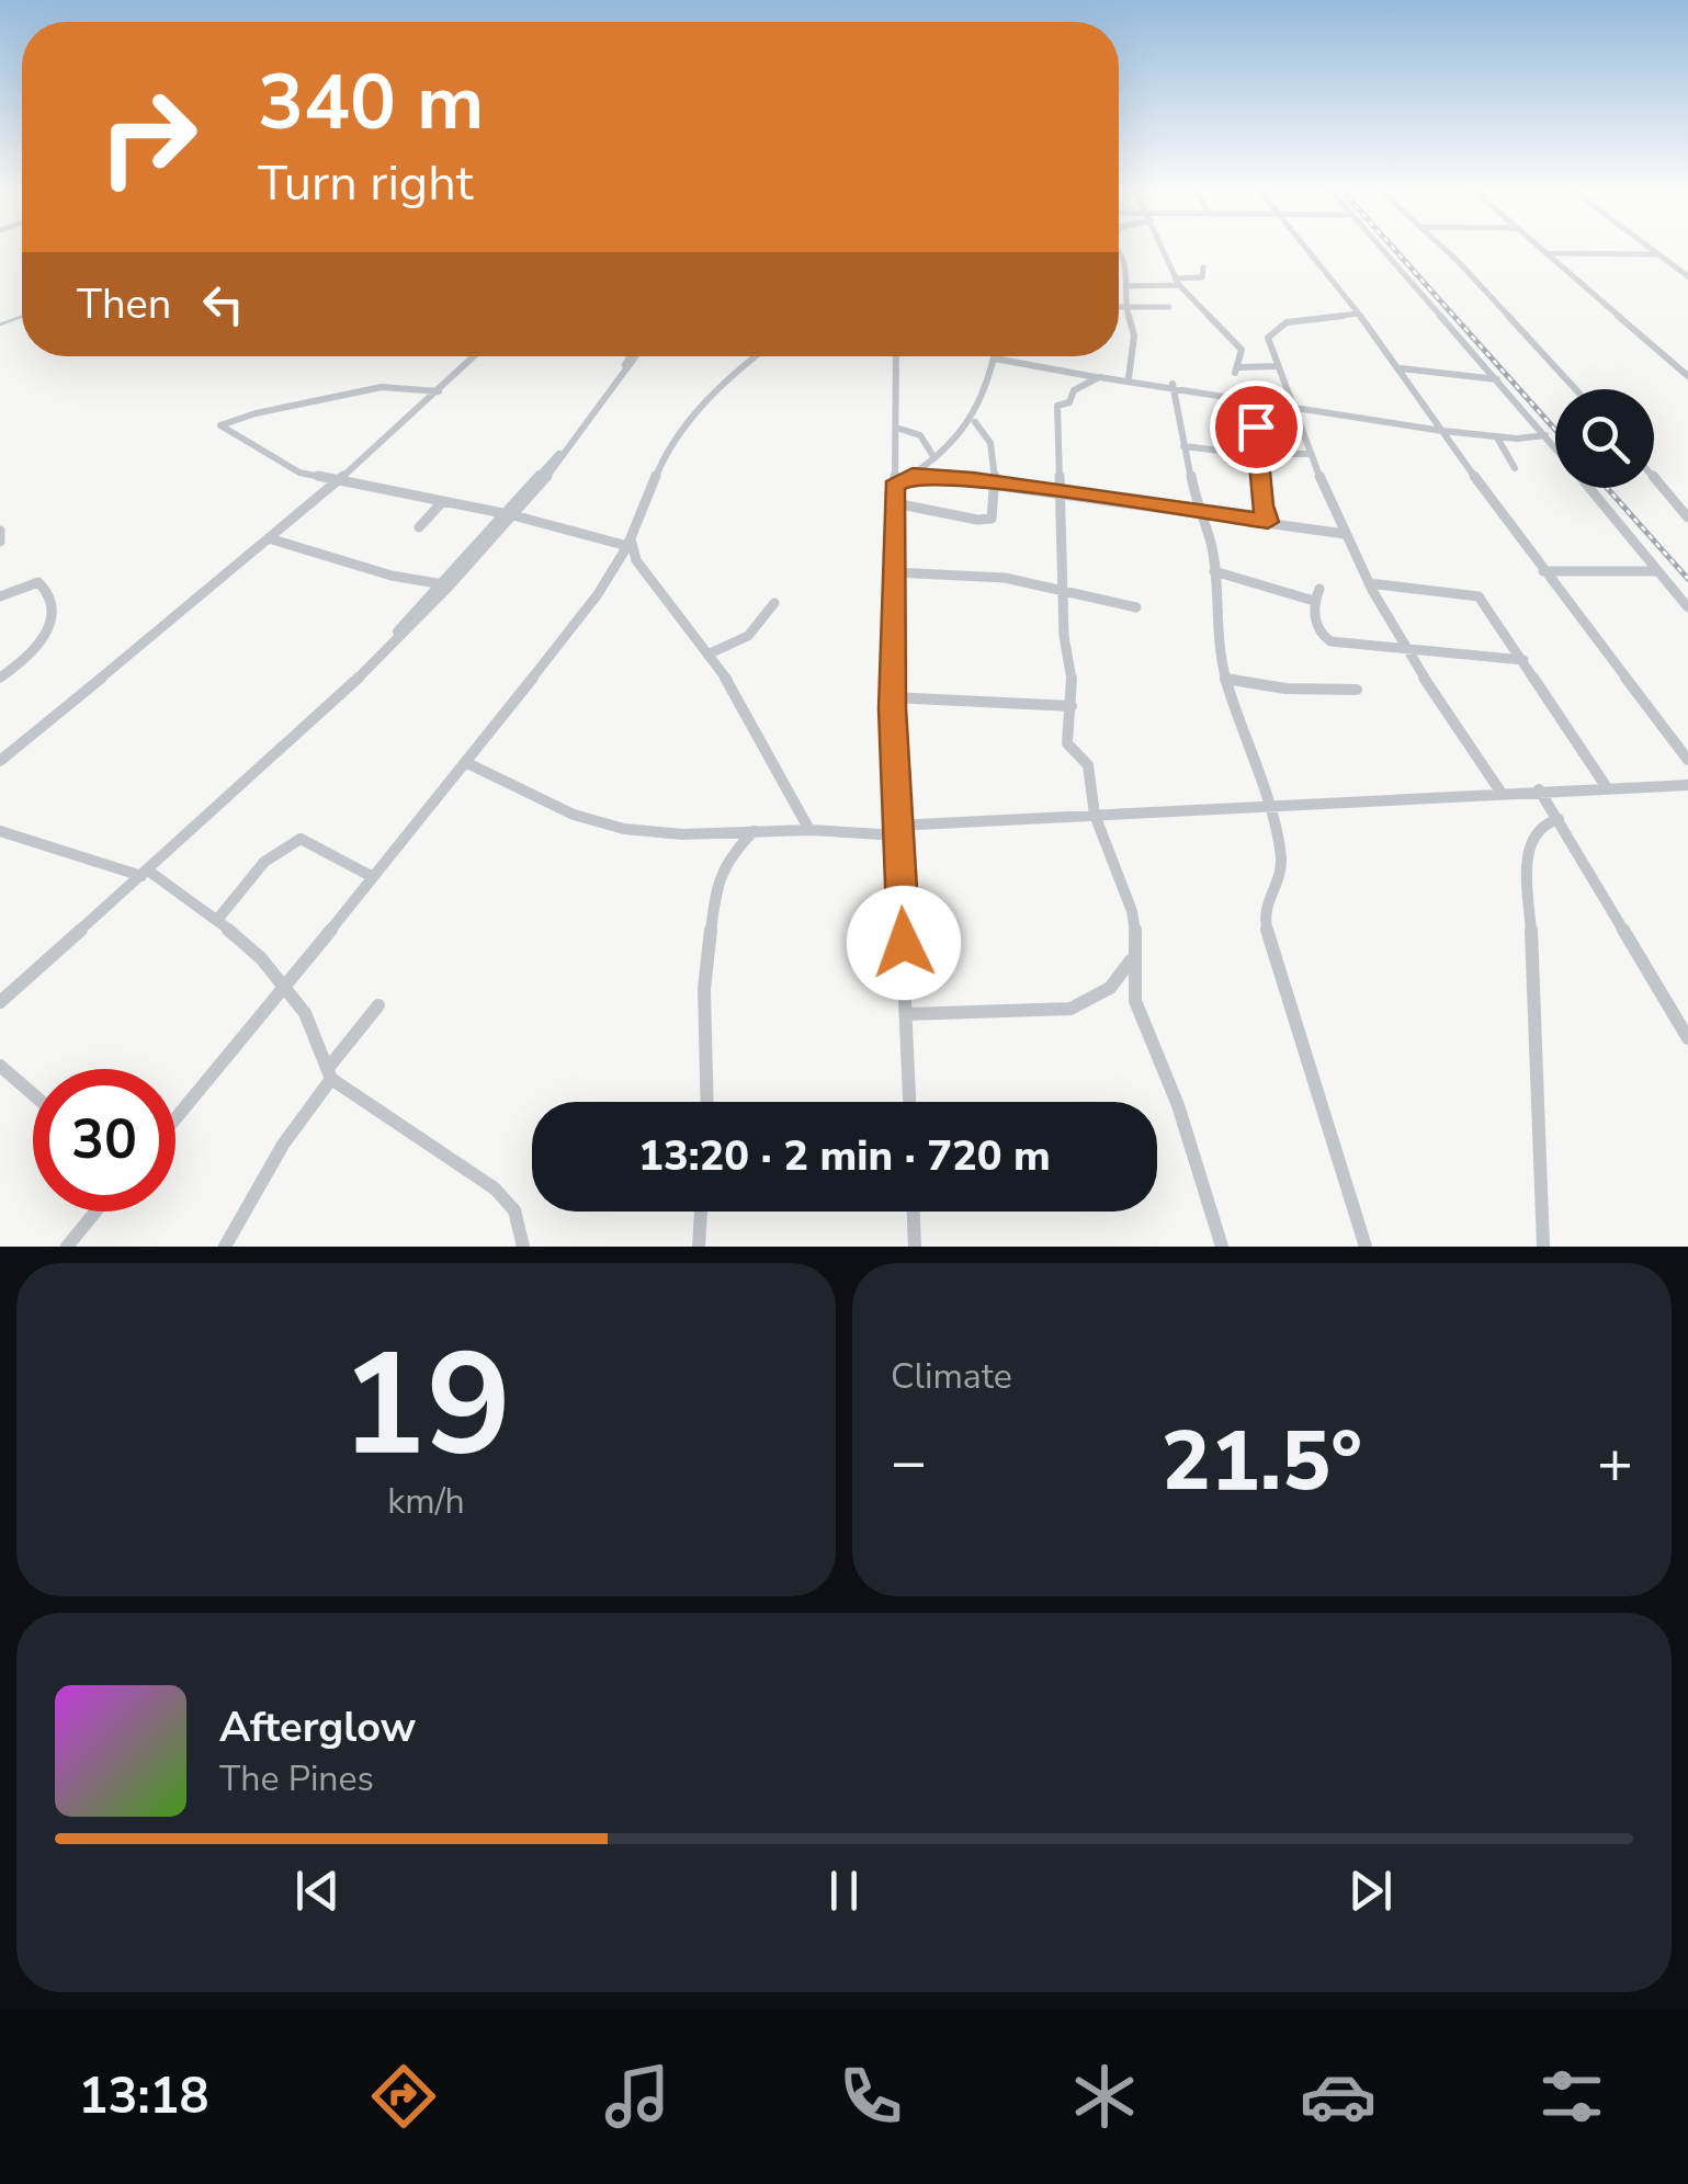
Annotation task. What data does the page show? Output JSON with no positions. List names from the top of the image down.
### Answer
{
  "page": {
    "turn": ["340 m", "Turn right"],
    "then": "Then",
    "limit": "30",
    "trip": "13:20 · 2 min · 720 m",
    "tile": [
      ["19", "km/h"],
      "Climate"
    ],
    "heat": ["−", "21.5°", "+"],
    "song": ["Afterglow", "The Pines"],
    "tabs": "13:18"
  }
}
